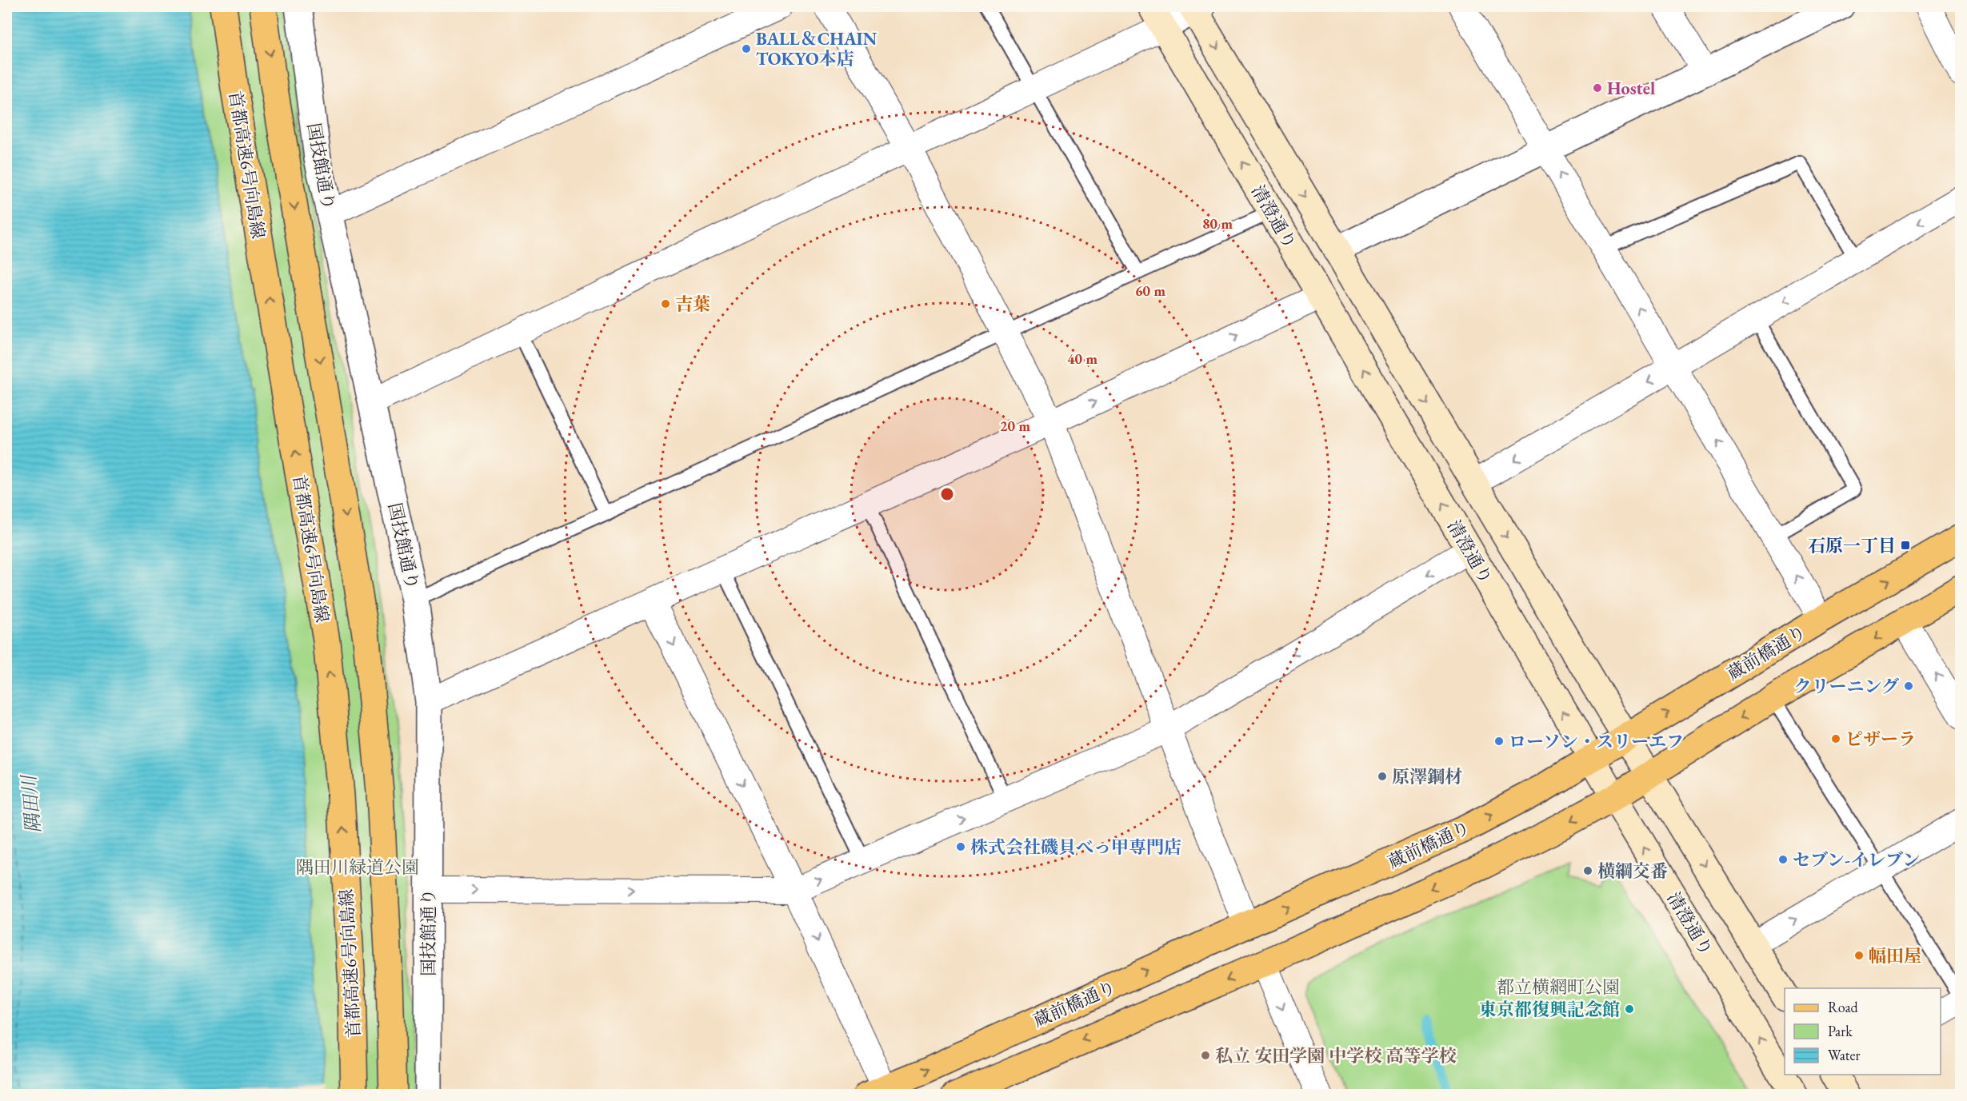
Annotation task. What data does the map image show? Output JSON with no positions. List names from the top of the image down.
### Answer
{
  "streets": {
    "main road": ["首都高速6号向島線", "清澄通り", "蔵前橋通り"],
    "street": ["国技館通り"]
  },
  "crossings": [
    ["清澄通り", "蔵前橋通り"]
  ],
  "water": ["隅田川"],
  "parks": ["隅田川緑道公園", "都立横網町公園"],
  "places": {
    "other": [
      "BALL＆CHAIN TOKYO本店",
      "Hostel",
      "吉葉",
      "クリーニング",
      "ピザーラ",
      "ローソン・スリーエフ",
      "原澤鋼材",
      "株式会社磯貝べっ甲専門店",
      "セブン-イレブン",
      "横綱交番",
      "幅田屋",
      "東京都復興記念館",
      "私立 安田学園 中学校 高等学校"
    ],
    "transit": ["石原一丁目"]
  },
  "legend": ["Road", "Park", "Water"],
  "rings": [
    "80 m",
    "60 m",
    "40 m",
    "20 m"
  ]
}
